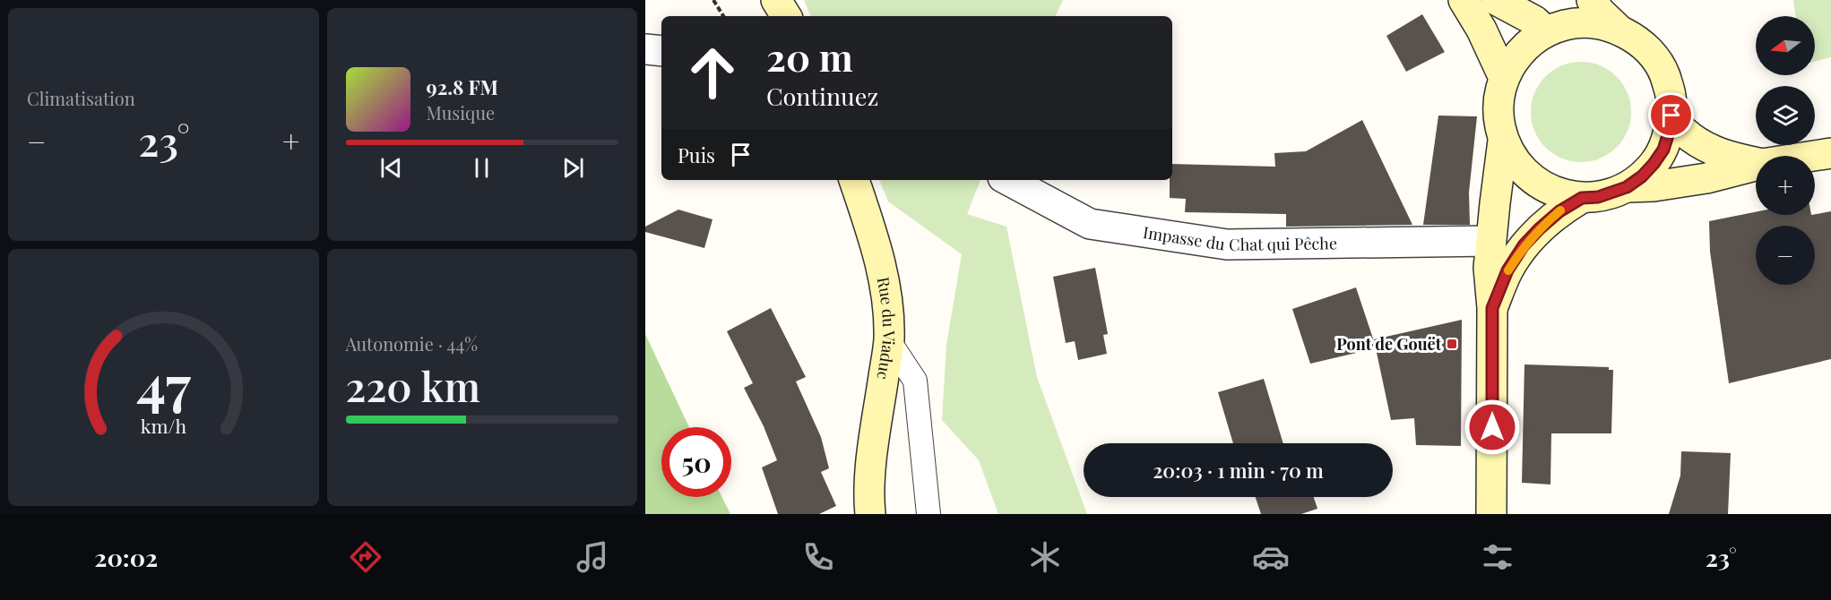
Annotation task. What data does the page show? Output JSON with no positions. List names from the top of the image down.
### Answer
{
  "streets": {
    "main road": ["Rue du Viaduc"],
    "street": ["Impasse du Chat qui Pêche"]
  },
  "places": {
    "transit": ["Pont de Gouët"]
  },
  "north": "left",
  "page": {
    "tile": [
      "Climatisation",
      ["Autonomie · 44%", "220 km"]
    ],
    "map_buttons": ["+", "−"],
    "turn": ["20 m", "Continuez"],
    "song": ["92.8 FM", "Musique"],
    "heat": ["−", "23°", "+"],
    "then": "Puis",
    "limit": "50",
    "trip": "20:03 · 1 min · 70 m",
    "tabs": ["20:02", "23°"],
    "gauge": ["47", "km/h"]
  }
}
